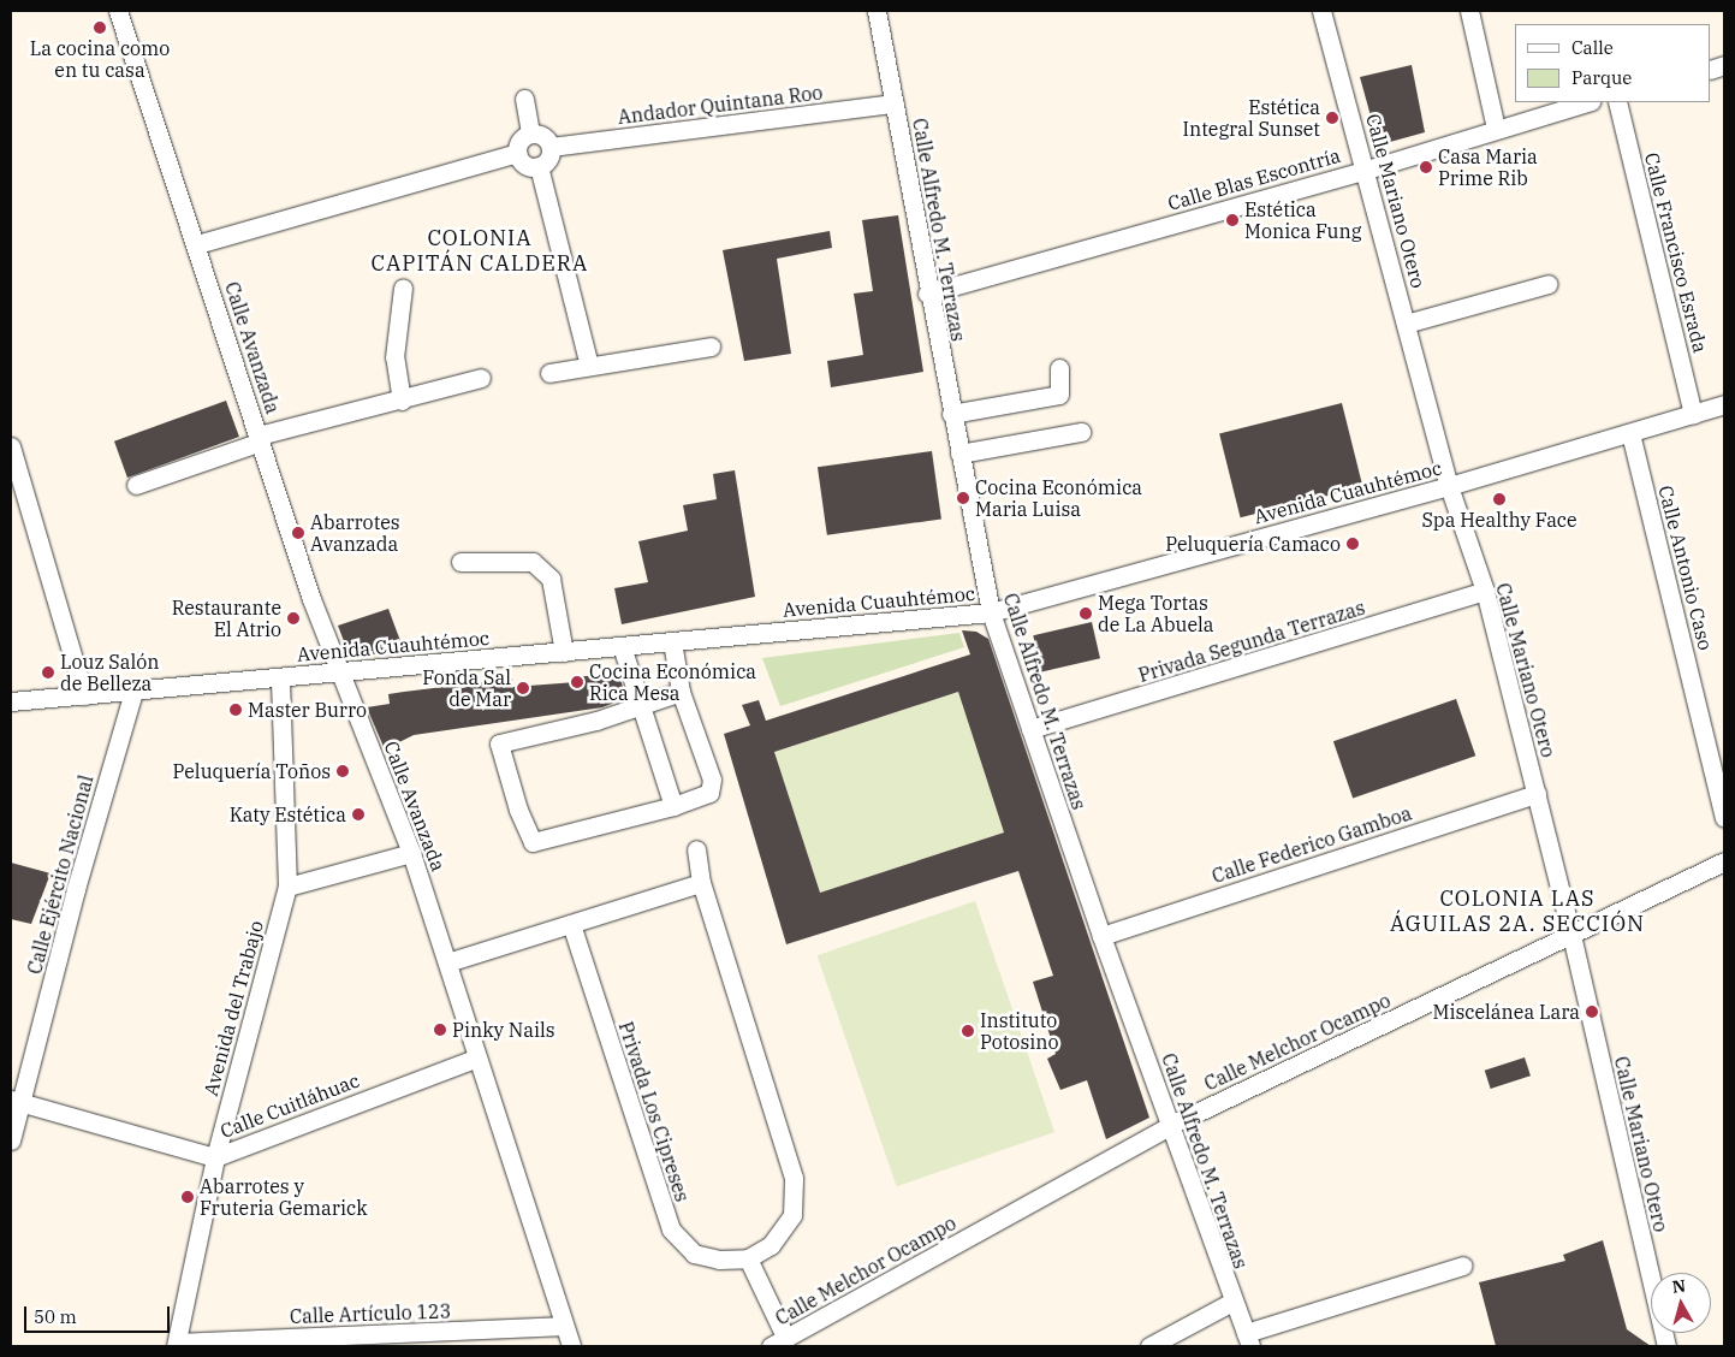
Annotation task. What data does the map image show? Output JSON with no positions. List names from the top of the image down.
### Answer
{
  "streets": {
    "street": [
      "Andador Quintana Roo",
      "Calle Blas Escontría",
      "Calle Mariano Otero",
      "Calle Alfredo M. Terrazas",
      "Calle Francisco Esrada",
      "Calle Avanzada",
      "Avenida Cuauhtémoc",
      "Calle Antonio Caso",
      "Privada Segunda Terrazas",
      "Calle Federico Gamboa",
      "Calle Ejército Nacional",
      "Avenida del Trabajo",
      "Calle Melchor Ocampo",
      "Calle Cuitláhuac",
      "Privada Los Cipreses",
      "Calle Artículo 123"
    ]
  },
  "crossings": [
    ["Andador Quintana Roo", "Calle Alfredo M. Terrazas"],
    ["Calle Blas Escontría", "Calle Mariano Otero"],
    ["Calle Blas Escontría", "Calle Alfredo M. Terrazas"],
    ["Calle Mariano Otero", "Avenida Cuauhtémoc"],
    ["Calle Mariano Otero", "Privada Segunda Terrazas"],
    ["Calle Mariano Otero", "Calle Federico Gamboa"],
    ["Calle Mariano Otero", "Calle Melchor Ocampo"],
    ["Calle Alfredo M. Terrazas", "Avenida Cuauhtémoc"],
    ["Calle Alfredo M. Terrazas", "Privada Segunda Terrazas"],
    ["Calle Alfredo M. Terrazas", "Calle Federico Gamboa"],
    ["Calle Alfredo M. Terrazas", "Calle Melchor Ocampo"],
    ["Calle Francisco Esrada", "Avenida Cuauhtémoc"],
    ["Calle Avanzada", "Avenida Cuauhtémoc"],
    ["Calle Avanzada", "Calle Cuitláhuac"],
    ["Calle Avanzada", "Calle Artículo 123"],
    ["Avenida Cuauhtémoc", "Calle Antonio Caso"],
    ["Avenida Cuauhtémoc", "Calle Ejército Nacional"],
    ["Avenida Cuauhtémoc", "Avenida del Trabajo"],
    ["Calle Ejército Nacional", "Calle Cuitláhuac"],
    ["Avenida del Trabajo", "Calle Cuitláhuac"],
    ["Avenida del Trabajo", "Calle Artículo 123"]
  ],
  "districts": ["COLONIA CAPITÁN CALDERA", "COLONIA LAS ÁGUILAS 2A. SECCIÓN"],
  "places": [
    "La cocina como en tu casa",
    "Estética Integral Sunset",
    "Casa Maria Prime Rib",
    "Estética Monica Fung",
    "Cocina Económica Maria Luisa",
    "Spa Healthy Face",
    "Abarrotes Avanzada",
    "Peluquería Camaco",
    "Mega Tortas de La Abuela",
    "Restaurante El Atrio",
    "Louz Salón de Belleza",
    "Cocina Económica Rica Mesa",
    "Fonda Sal de Mar",
    "Master Burro",
    "Peluquería Toños",
    "Katy Estética",
    "Miscelánea Lara",
    "Pinky Nails",
    "Instituto Potosino",
    "Abarrotes y Fruteria Gemarick"
  ],
  "legend": ["Calle", "Parque"],
  "scale_bar": "50 m",
  "north": "top"
}
